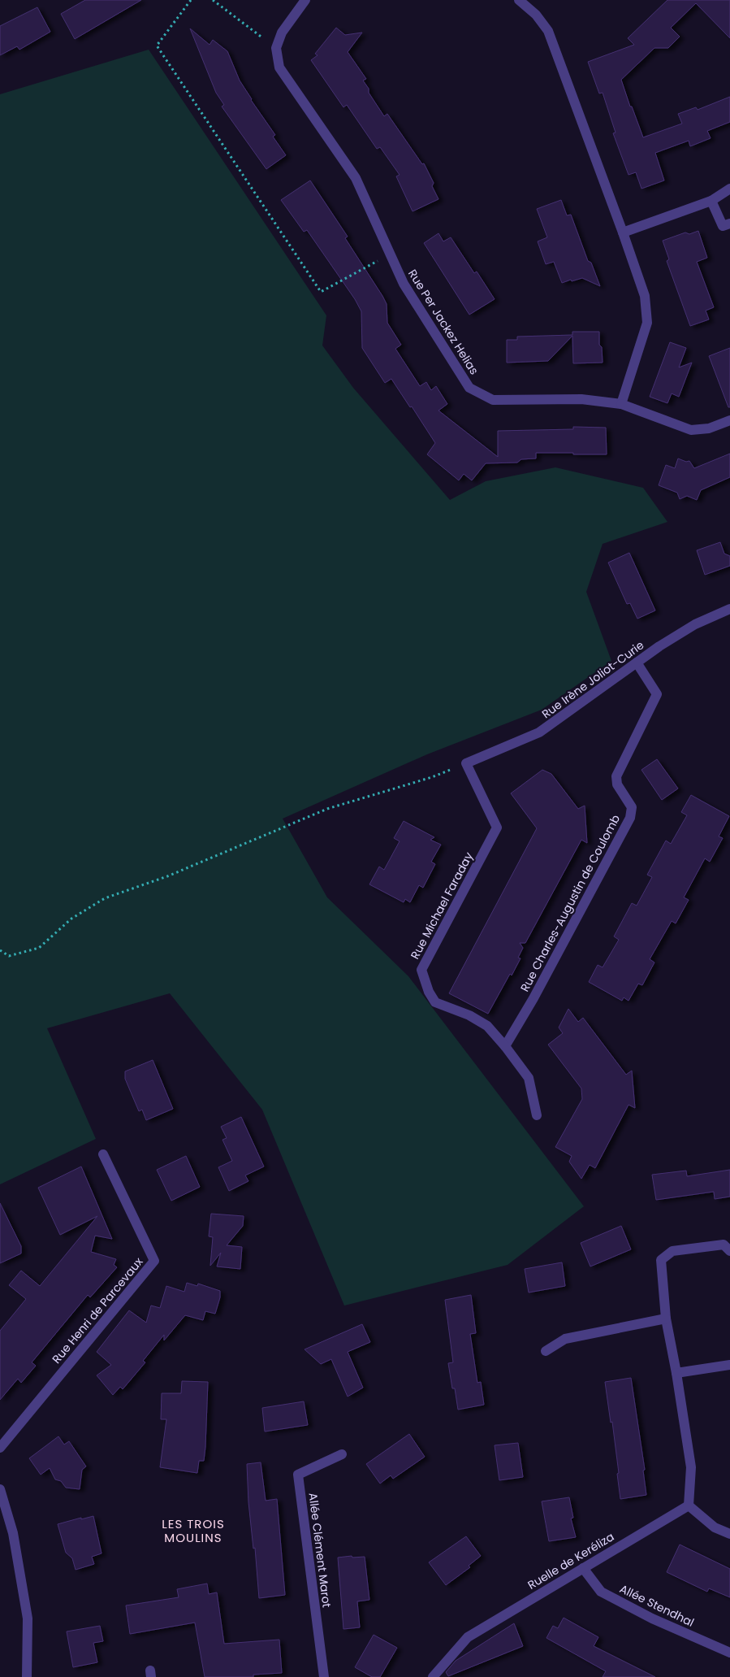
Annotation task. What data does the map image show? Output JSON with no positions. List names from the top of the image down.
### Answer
{
  "streets": {
    "street": [
      "Rue Per Jackez Helias",
      "Rue Irène Joliot-Curie",
      "Rue Charles-Augustin de Coulomb",
      "Rue Michael Faraday",
      "Rue Henri de Parcevaux",
      "Allée Clément Marot",
      "Ruelle de Keréliza",
      "Allée Stendhal"
    ]
  },
  "crossings": [
    ["Rue Irène Joliot-Curie", "Rue Charles-Augustin de Coulomb"],
    ["Rue Irène Joliot-Curie", "Rue Michael Faraday"],
    ["Rue Charles-Augustin de Coulomb", "Rue Michael Faraday"],
    ["Ruelle de Keréliza", "Allée Stendhal"]
  ],
  "districts": ["LES TROIS MOULINS"]
}
